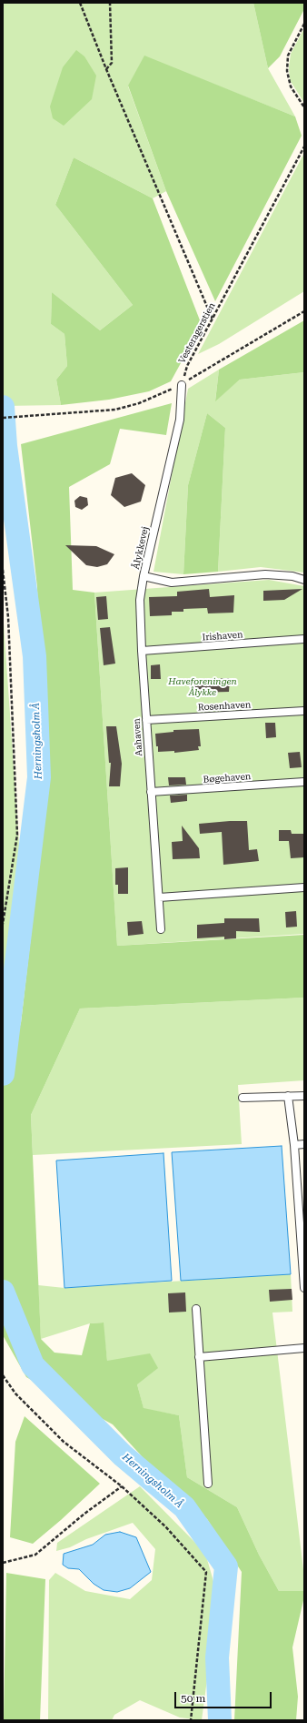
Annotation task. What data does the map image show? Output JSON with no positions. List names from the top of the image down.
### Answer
{
  "streets": {
    "lane": [
      "Ålykkevej",
      "Irishaven",
      "Rosenhaven",
      "Aahaven",
      "Bøgehaven"
    ],
    "path": ["Vesteragerstien"]
  },
  "crossings": [
    ["Vesteragerstien", "Ålykkevej"],
    ["Ålykkevej", "Aahaven"],
    ["Irishaven", "Aahaven"],
    ["Rosenhaven", "Aahaven"],
    ["Aahaven", "Bøgehaven"]
  ],
  "water": ["Herningsholm Å"],
  "parks": ["Haveforeningen Ålykke"],
  "scale_bar": "50 m"
}
